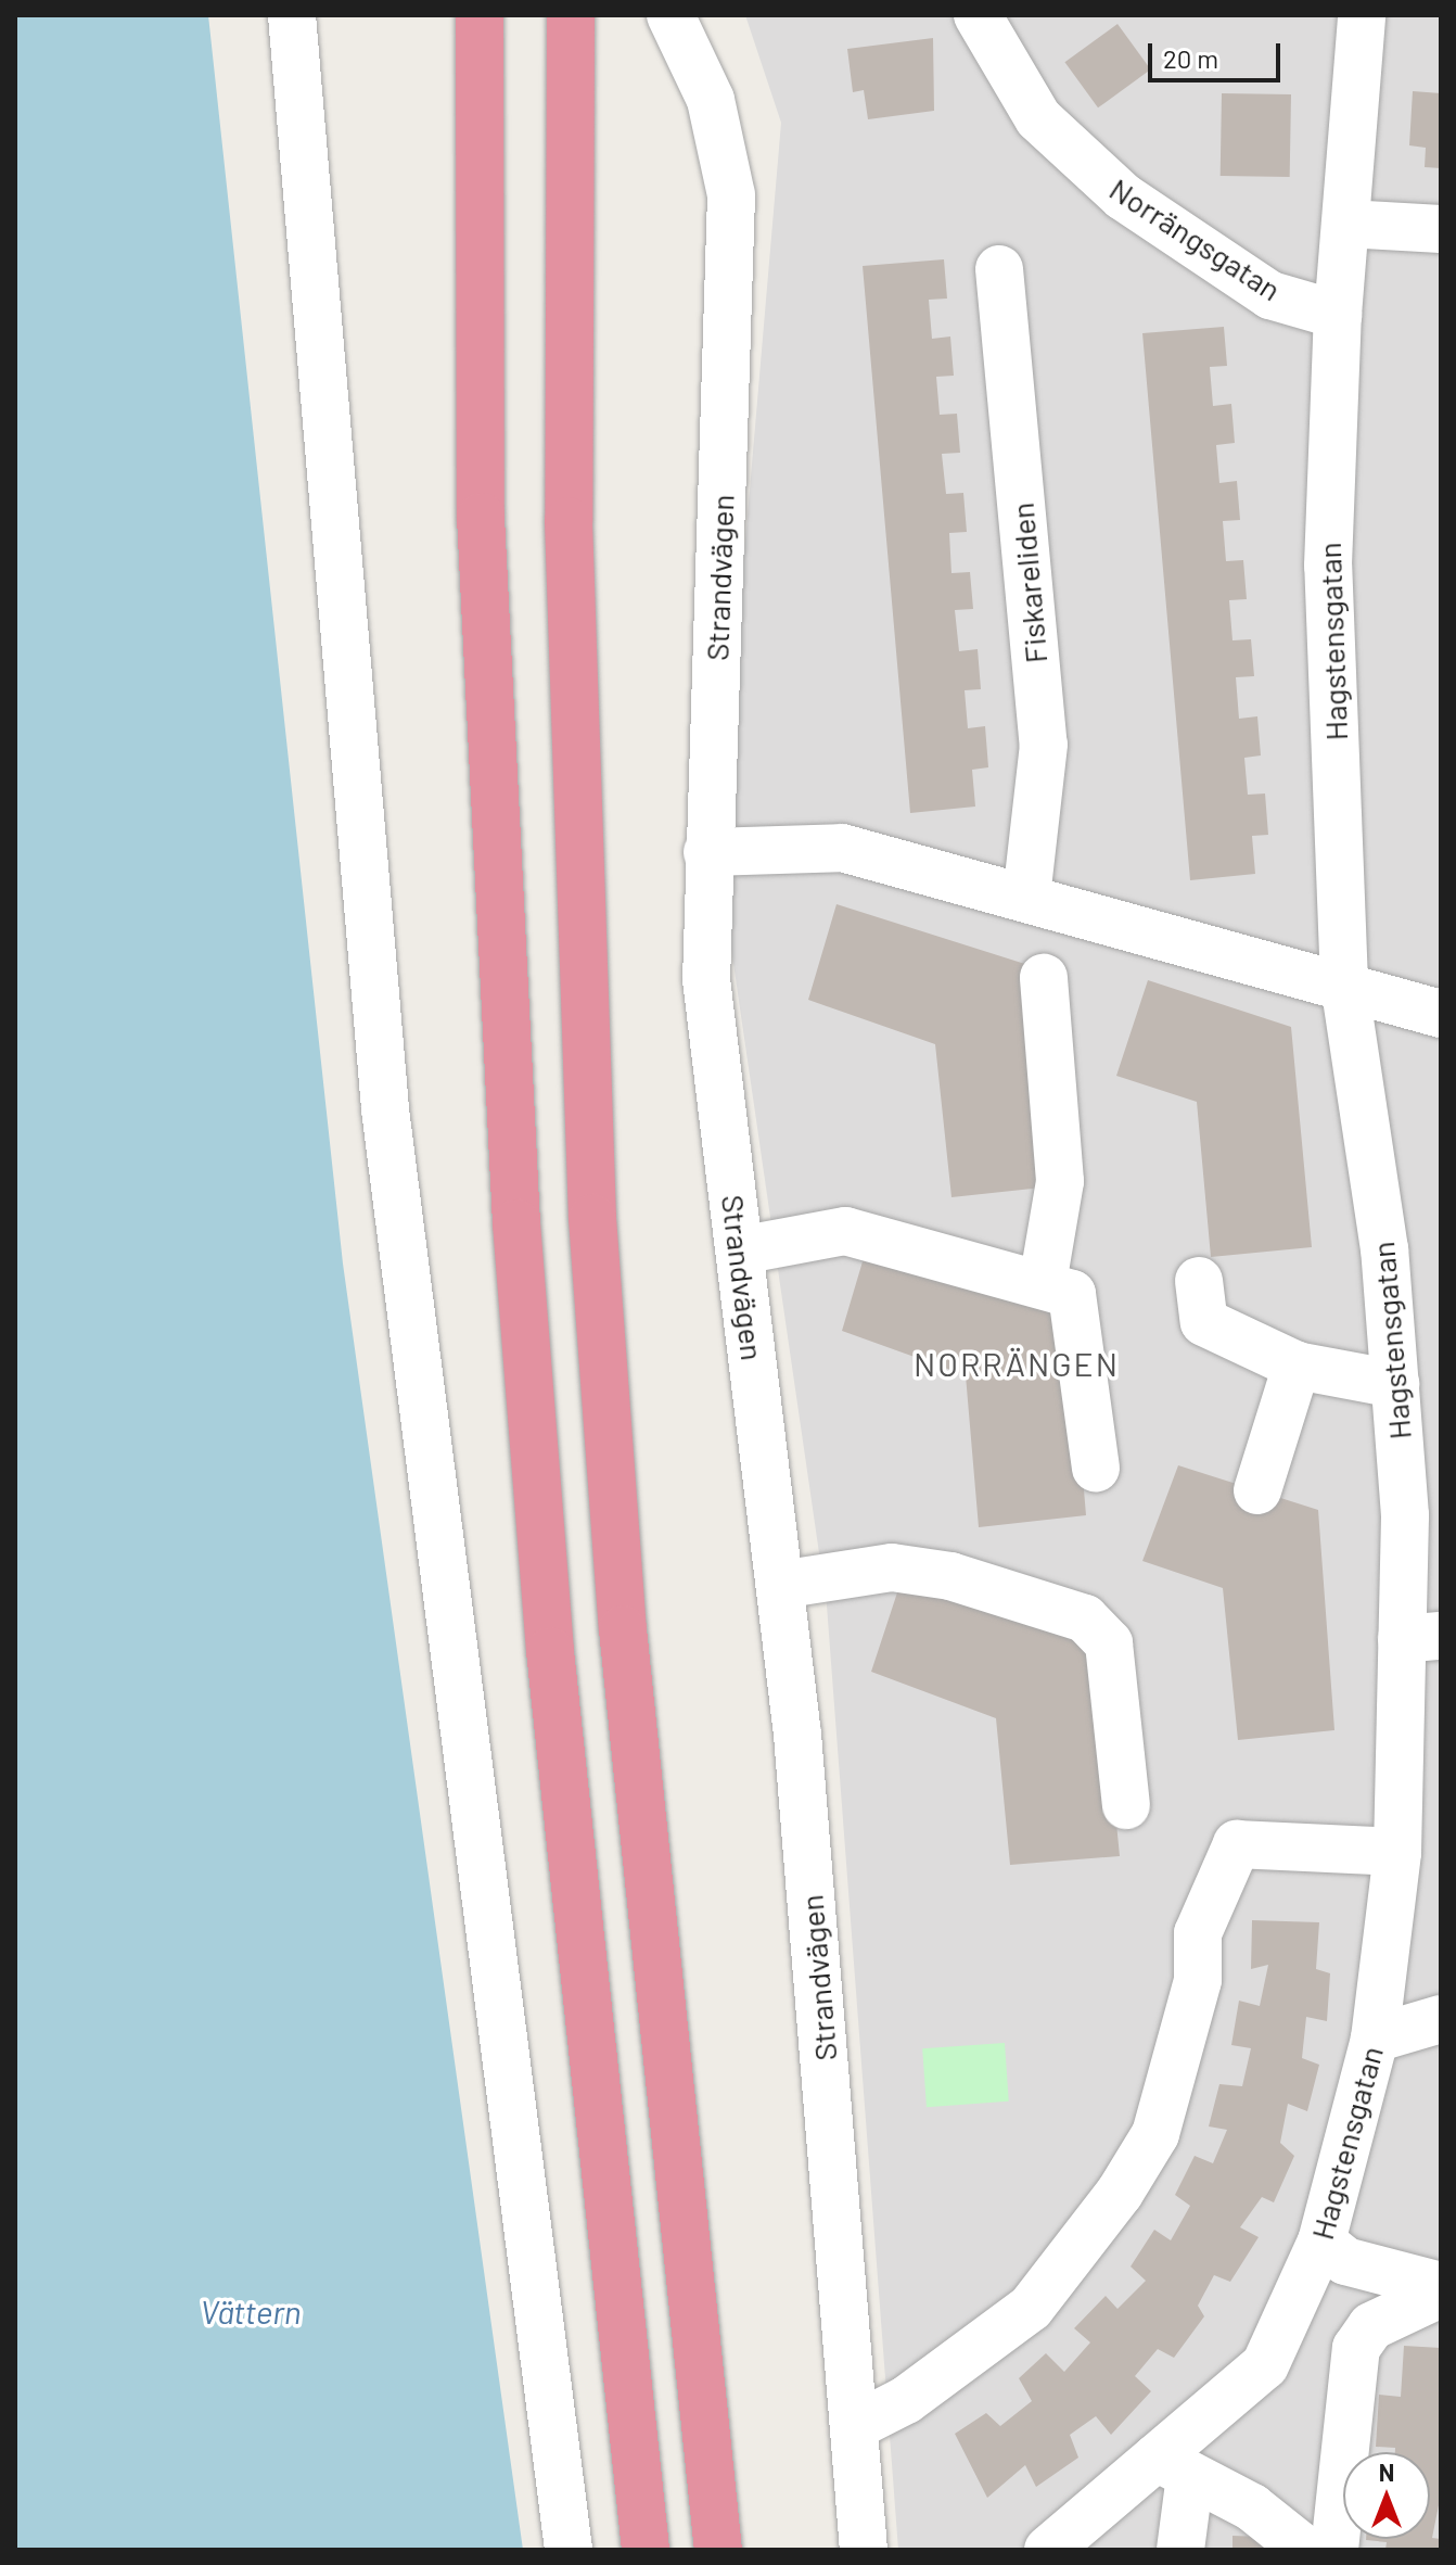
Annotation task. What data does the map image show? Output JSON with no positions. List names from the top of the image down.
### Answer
{
  "streets": {
    "street": [
      "Norrängsgatan",
      "Strandvägen",
      "Fiskareliden",
      "Hagstensgatan"
    ]
  },
  "crossings": [
    ["Norrängsgatan", "Hagstensgatan"]
  ],
  "districts": ["NORRÄNGEN"],
  "water": ["Vättern"],
  "scale_bar": "20 m",
  "north": "top"
}
